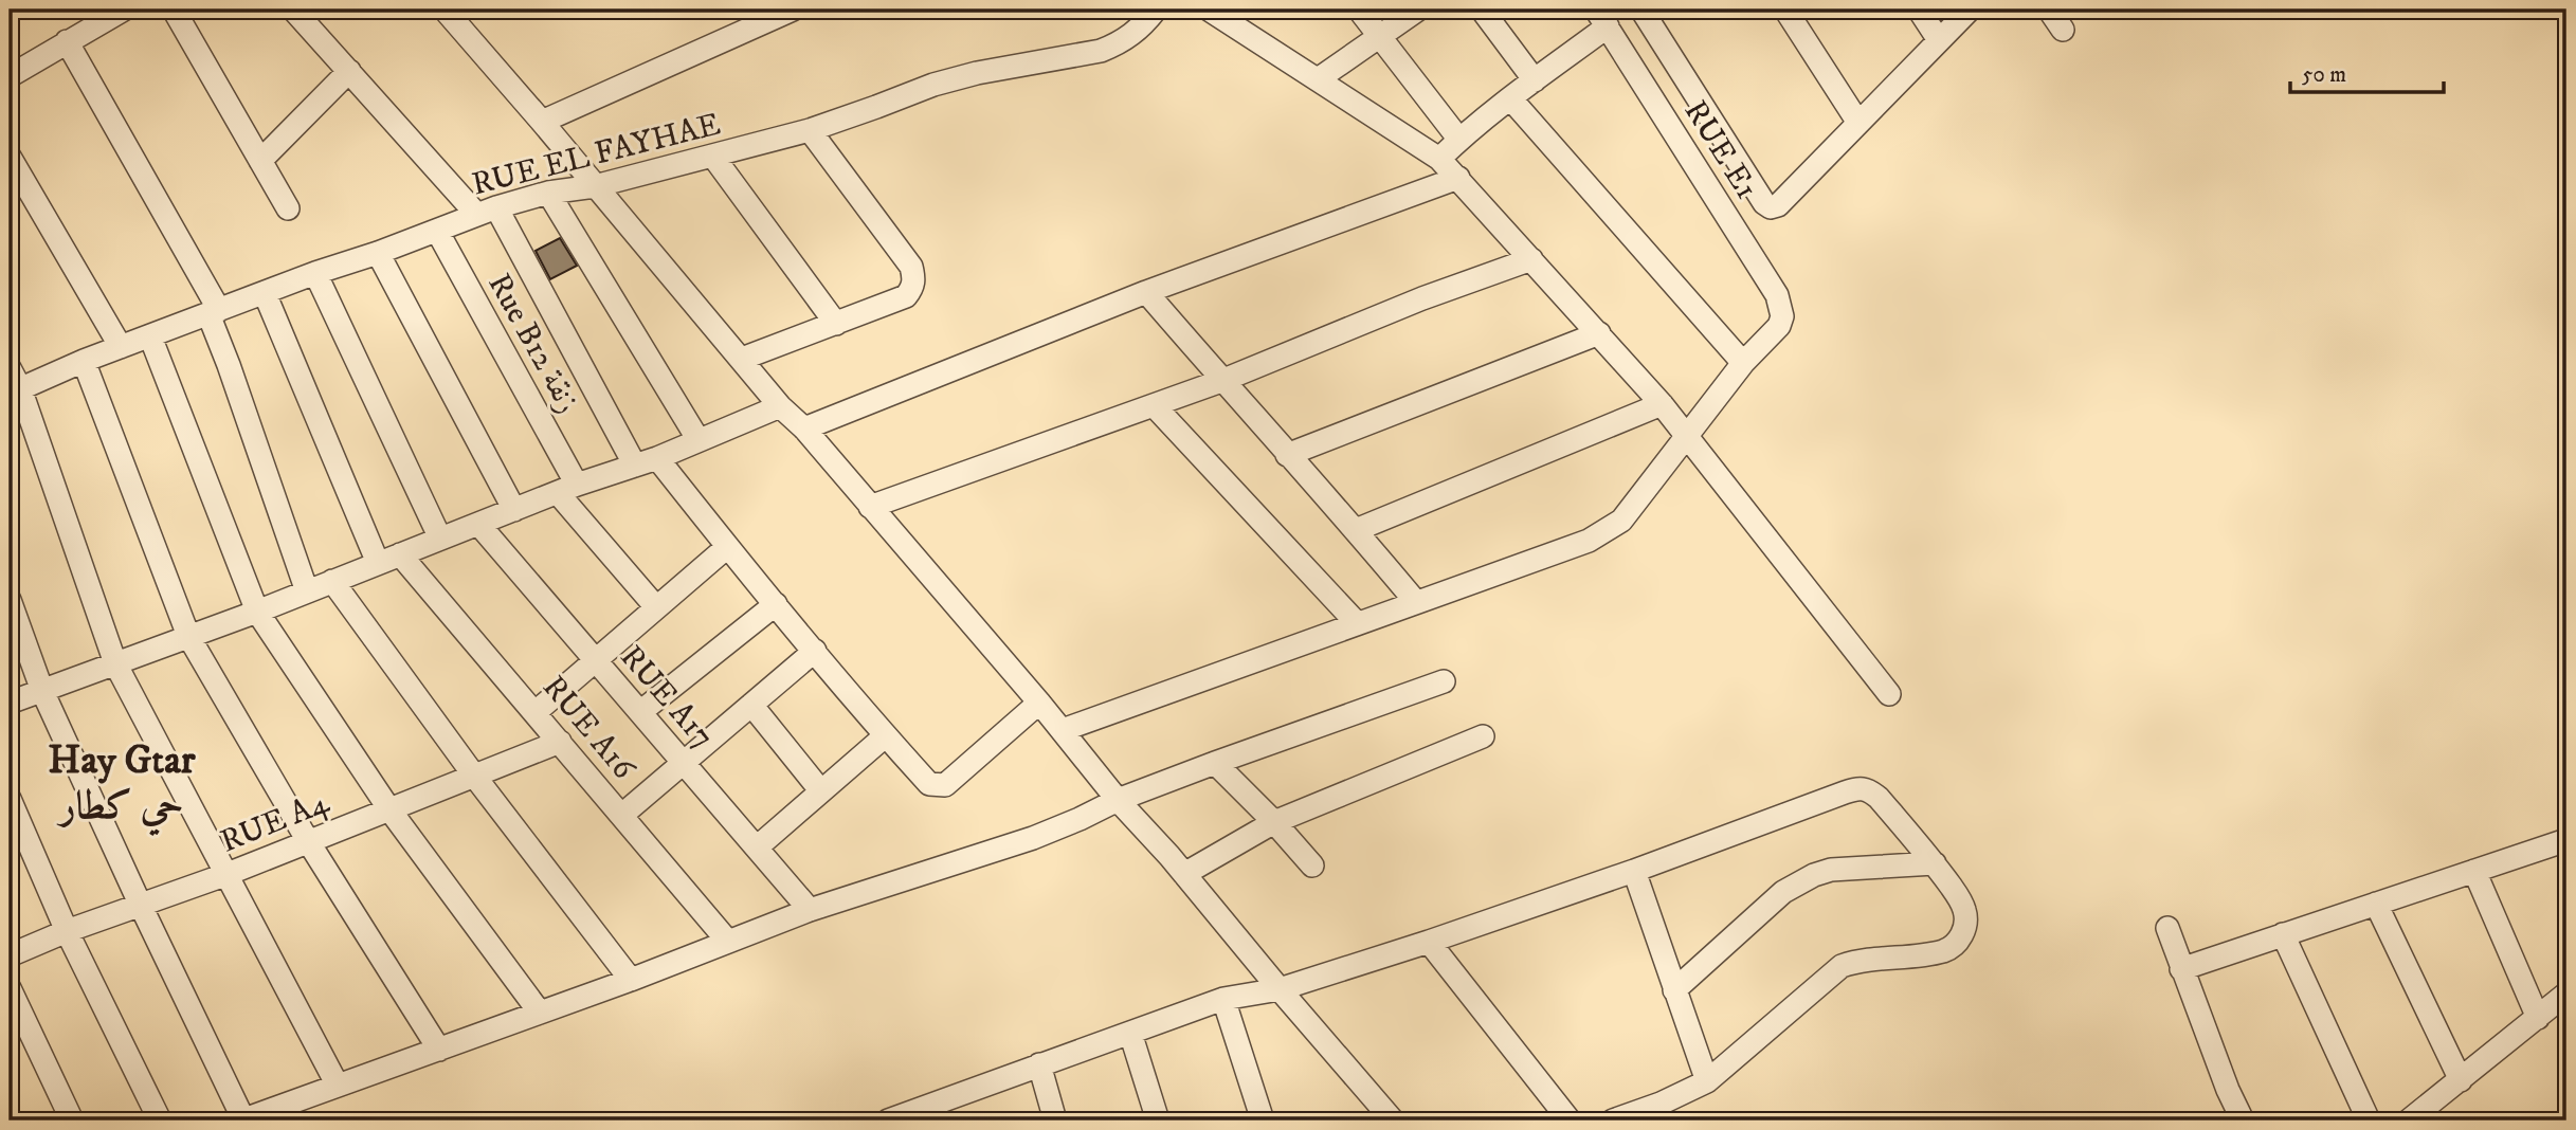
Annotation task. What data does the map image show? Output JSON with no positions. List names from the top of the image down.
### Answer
{
  "streets": {
    "street": [
      "RUE E1",
      "RUE EL FAYHAE",
      "Rue B12 زنقة",
      "RUE A17",
      "RUE A16",
      "RUE A4"
    ]
  },
  "crossings": [
    ["RUE EL FAYHAE", "Rue B12 زنقة"],
    ["RUE A16", "RUE A4"]
  ],
  "districts": ["Hay Gtar حي كطار"],
  "scale_bar": "50 m"
}
